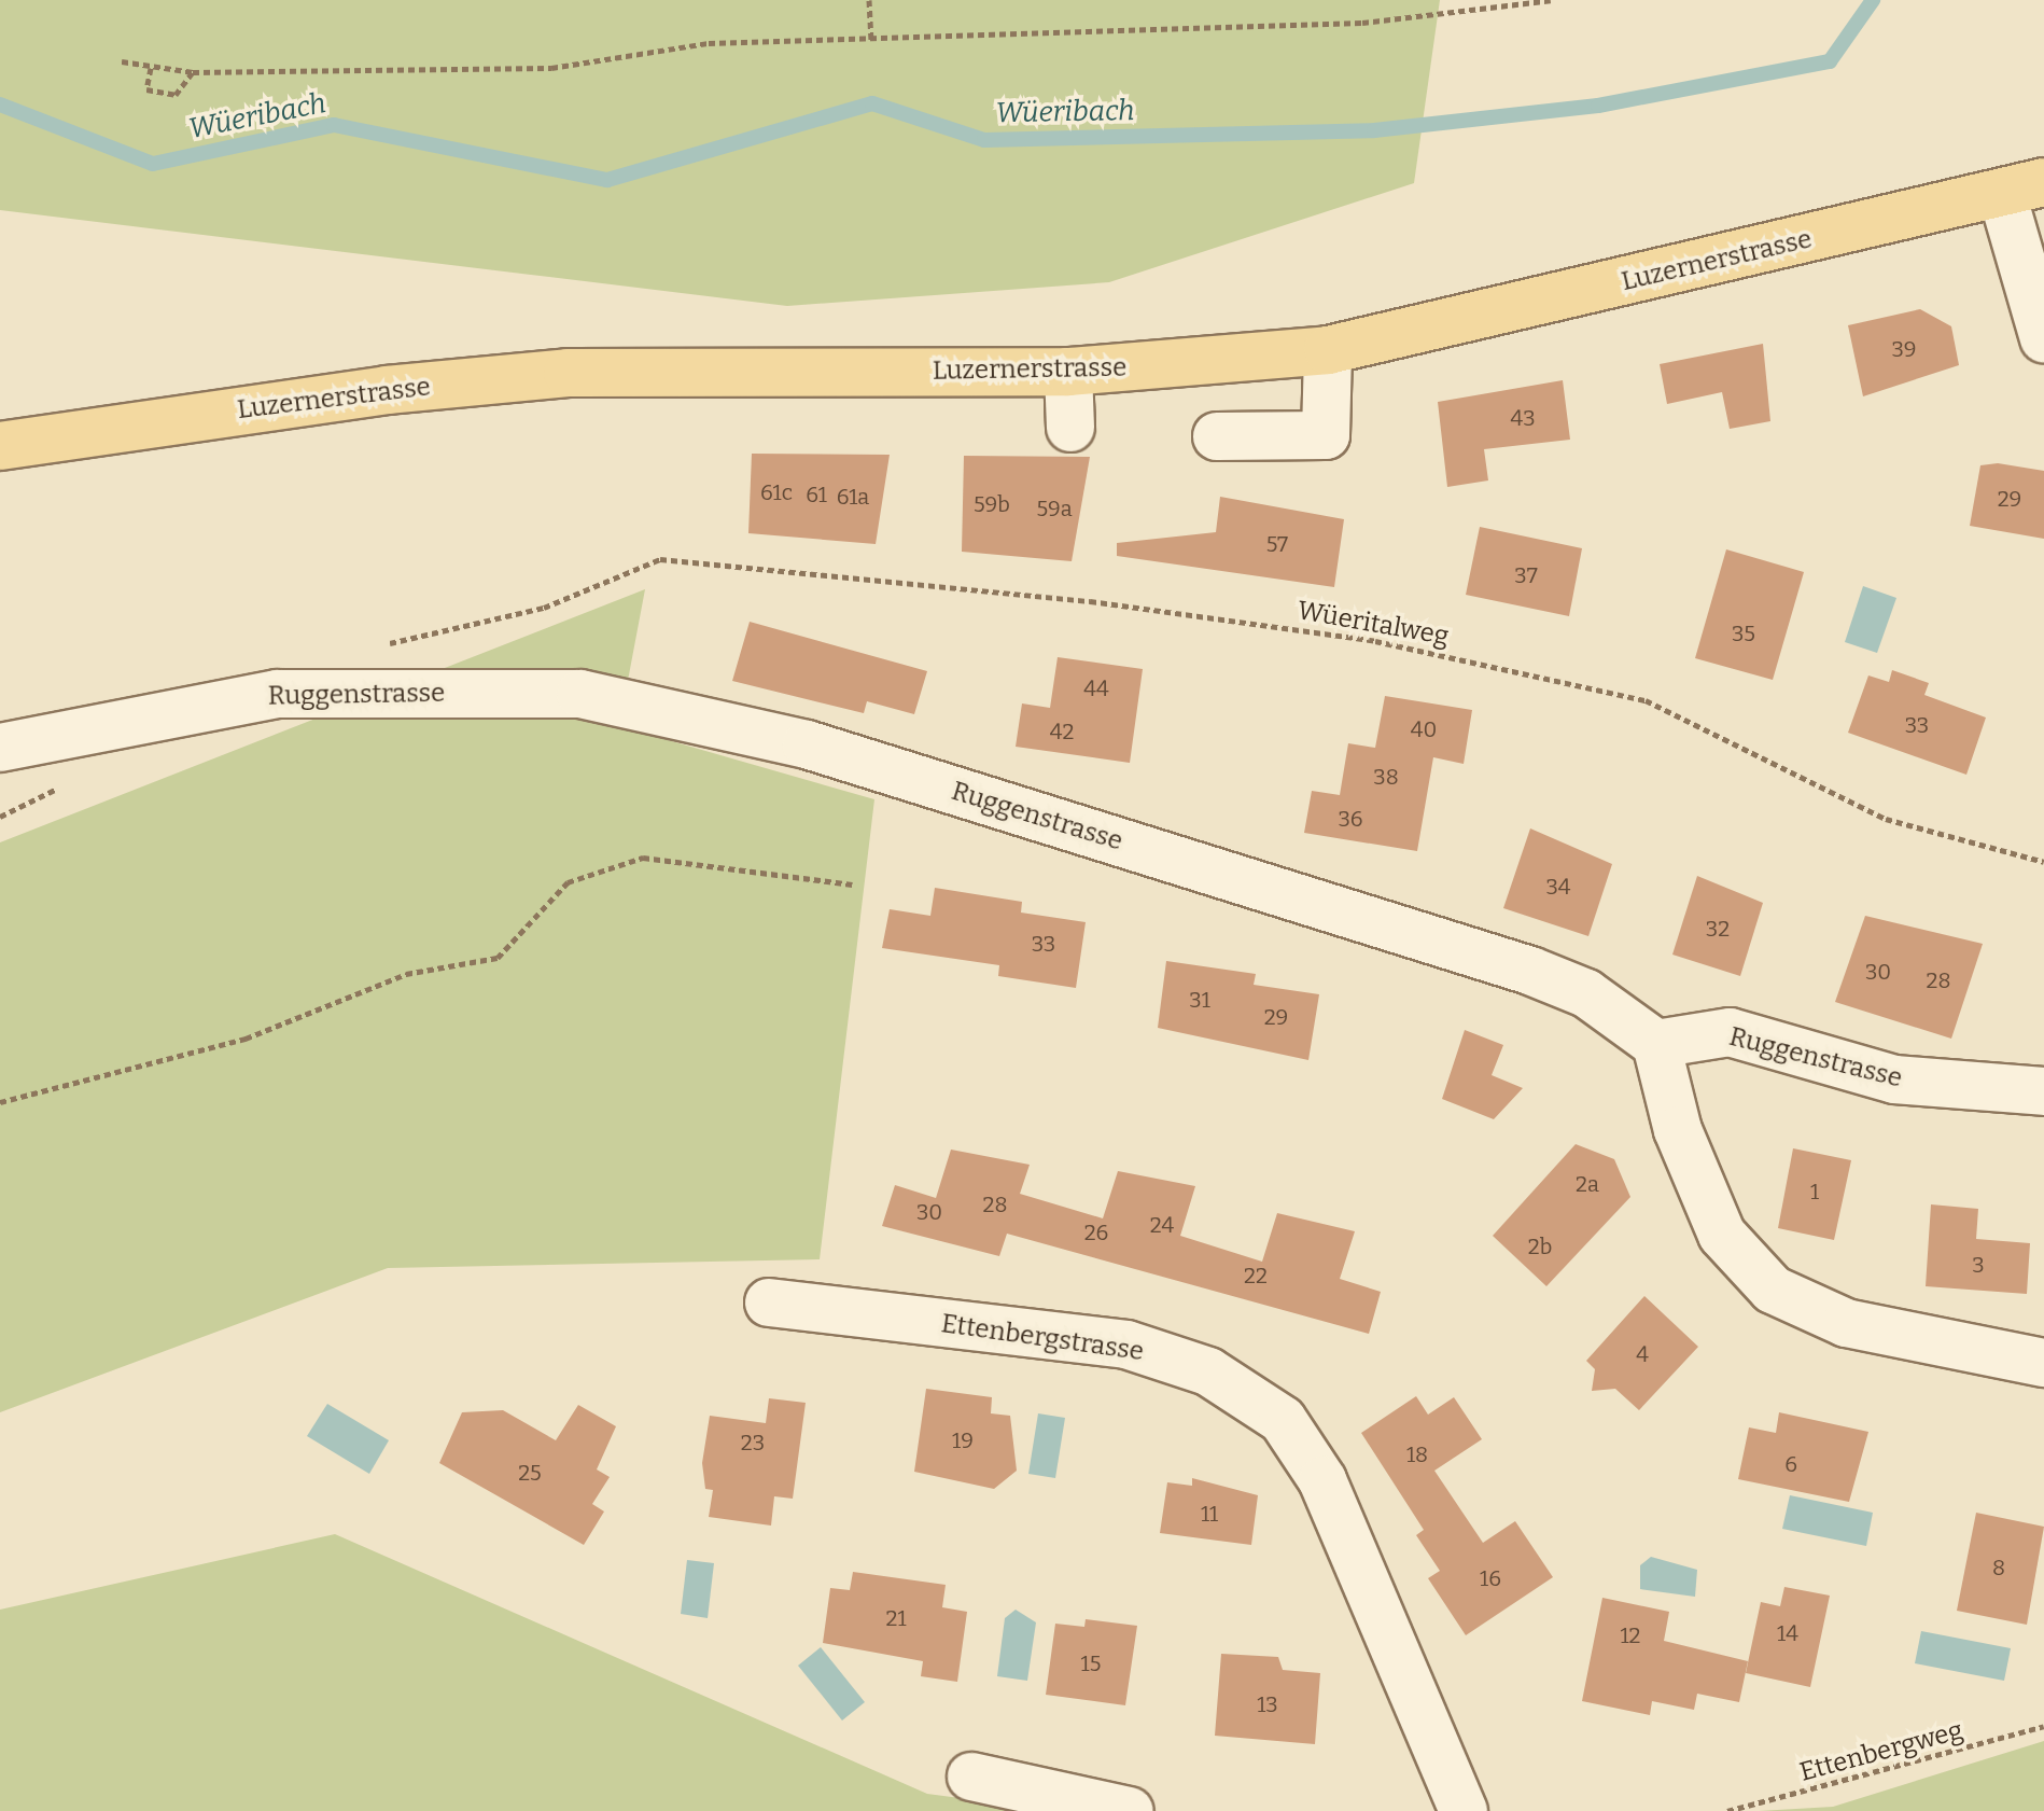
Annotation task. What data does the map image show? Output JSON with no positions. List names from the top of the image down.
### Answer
{
  "streets": {
    "main road": ["Luzernerstrasse"],
    "street": ["Ruggenstrasse", "Ettenbergstrasse"],
    "path": ["Wüeritalweg", "Ettenbergweg"]
  },
  "water": ["Wüeribach"],
  "house_numbers": [
    "39",
    "43",
    "61c",
    "61",
    "61a",
    "29",
    "59b",
    "59a",
    "57",
    "37",
    "35",
    "44",
    "33",
    "40",
    "42",
    "38",
    "36",
    "34",
    "32",
    "33",
    "30",
    "28",
    "31",
    "29",
    "2a",
    "1",
    "28",
    "30",
    "24",
    "26",
    "2b",
    "3",
    "22",
    "4",
    "19",
    "23",
    "18",
    "6",
    "25",
    "11",
    "8",
    "16",
    "21",
    "14",
    "12",
    "15",
    "13"
  ]
}
